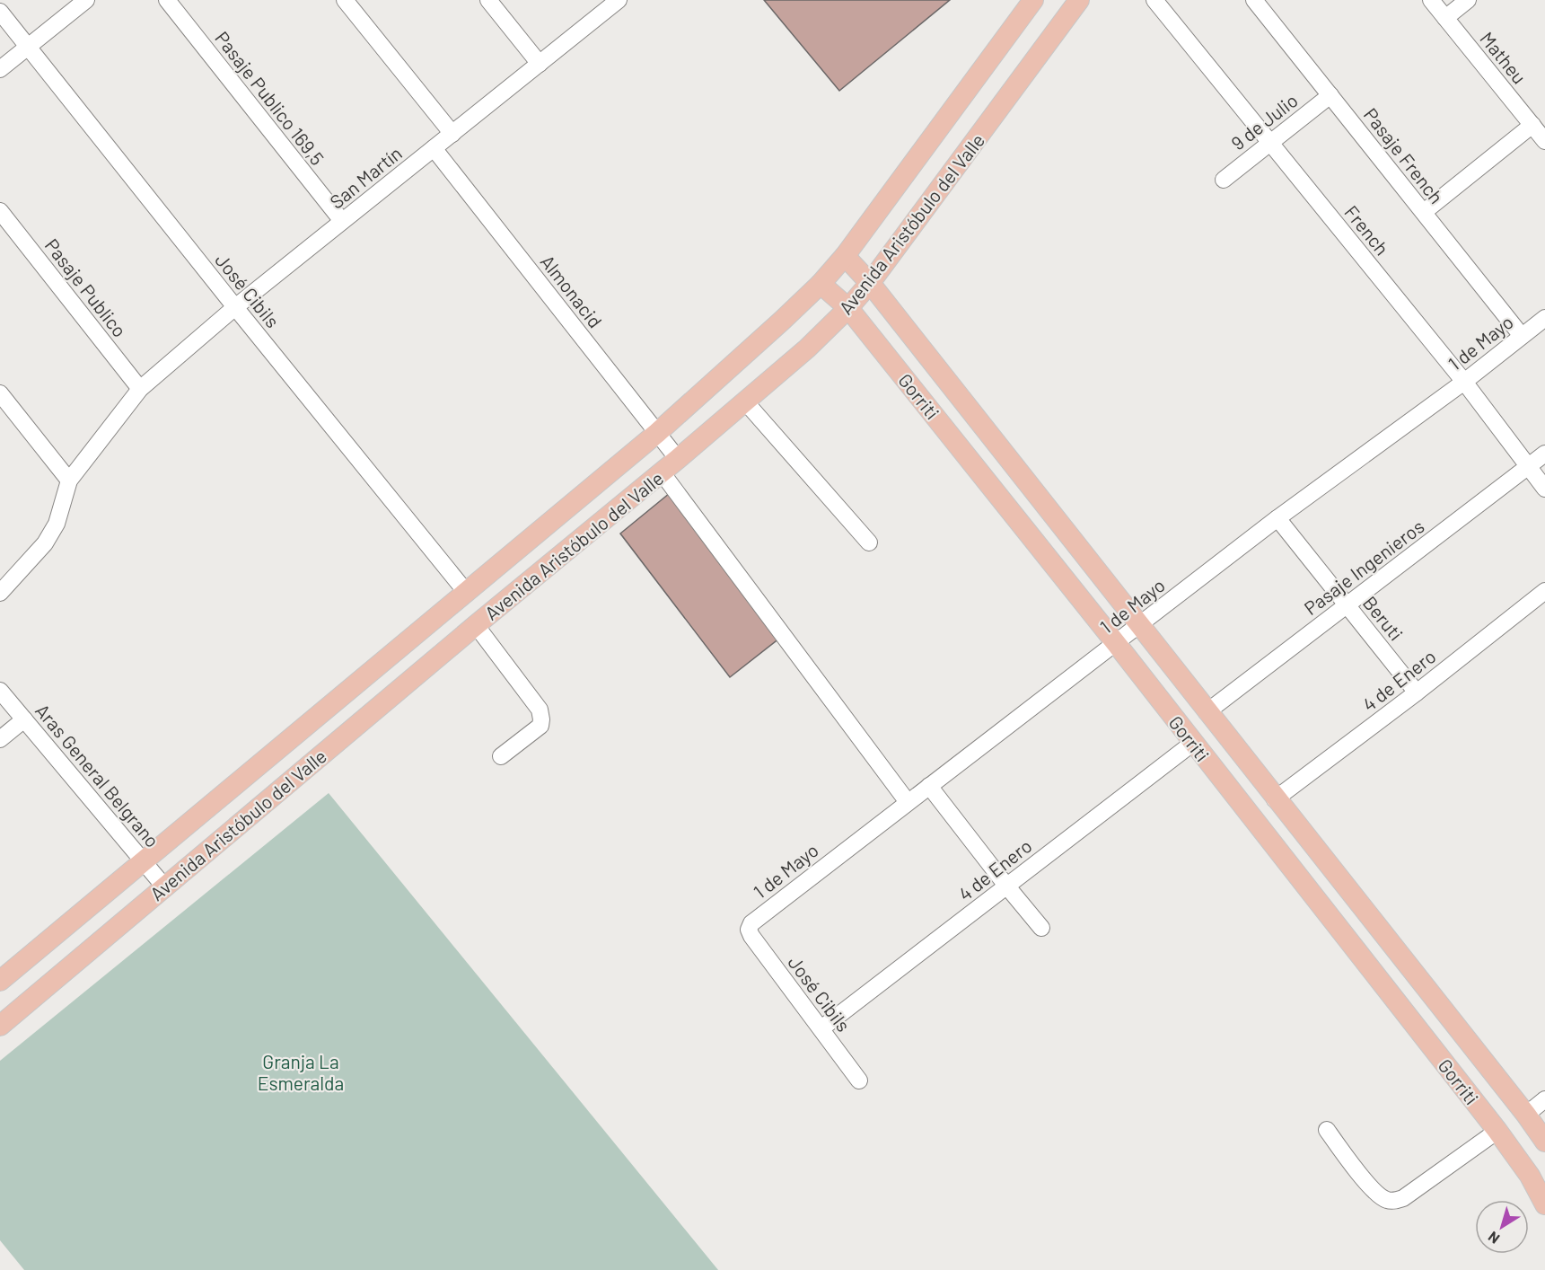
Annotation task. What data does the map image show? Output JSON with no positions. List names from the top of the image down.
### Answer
{
  "streets": {
    "main road": ["Avenida Aristóbulo del Valle", "Gorriti"],
    "street": [
      "Matheu",
      "Pasaje Publico 169,5",
      "9 de Julio",
      "Pasaje French",
      "San Martín",
      "French",
      "Pasaje Publico",
      "José Cibils",
      "Almonacid",
      "1 de Mayo",
      "Pasaje Ingenieros",
      "Beruti",
      "4 de Enero",
      "Aras General Belgrano"
    ]
  },
  "crossings": [
    ["Pasaje Publico 169,5", "San Martín"],
    ["9 de Julio", "Pasaje French"],
    ["9 de Julio", "French"],
    ["Pasaje French", "1 de Mayo"],
    ["San Martín", "Pasaje Publico"],
    ["San Martín", "José Cibils"],
    ["San Martín", "Almonacid"],
    ["Avenida Aristóbulo del Valle", "José Cibils"],
    ["Avenida Aristóbulo del Valle", "Almonacid"],
    ["Avenida Aristóbulo del Valle", "Gorriti"],
    ["Avenida Aristóbulo del Valle", "Aras General Belgrano"],
    ["French", "1 de Mayo"],
    ["French", "Pasaje Ingenieros"],
    ["José Cibils", "1 de Mayo"],
    ["José Cibils", "4 de Enero"],
    ["1 de Mayo", "Gorriti"],
    ["1 de Mayo", "Beruti"],
    ["Gorriti", "Pasaje Ingenieros"],
    ["Gorriti", "4 de Enero"],
    ["Pasaje Ingenieros", "Beruti"],
    ["Beruti", "4 de Enero"]
  ],
  "parks": ["Granja La Esmeralda"],
  "north": "bottom left"
}
